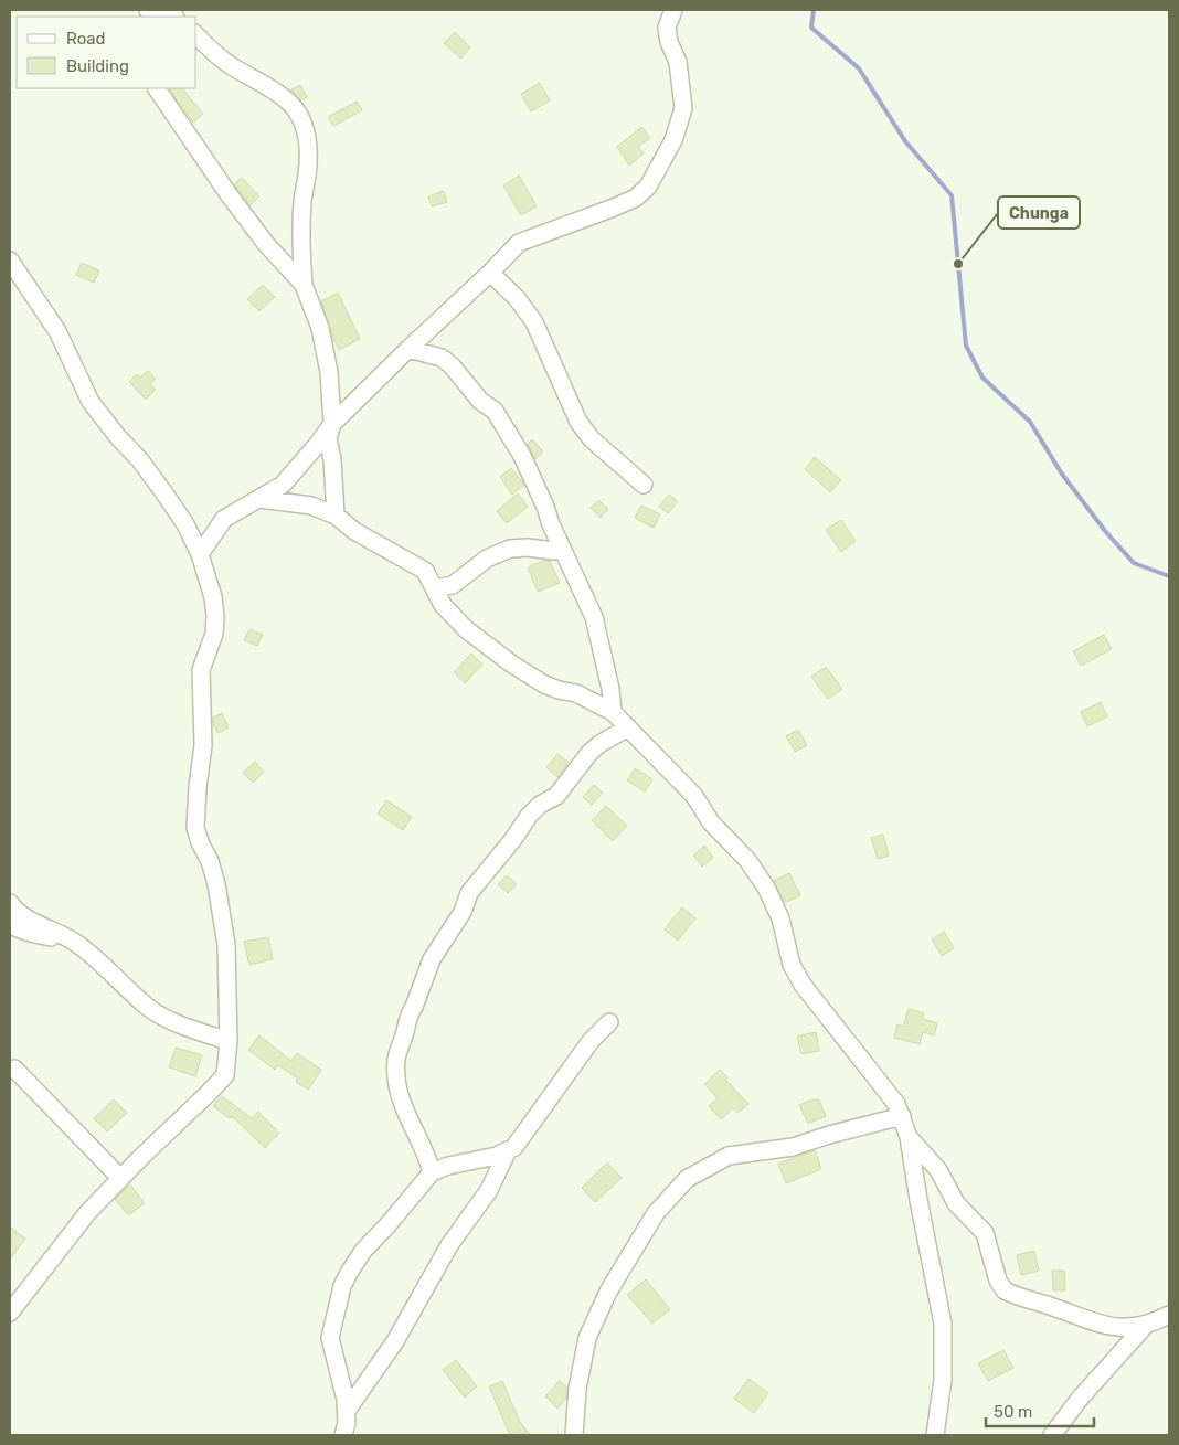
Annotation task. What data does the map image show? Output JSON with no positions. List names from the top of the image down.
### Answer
{
  "places": ["Chunga"],
  "legend": ["Road", "Building"],
  "scale_bar": "50 m"
}
